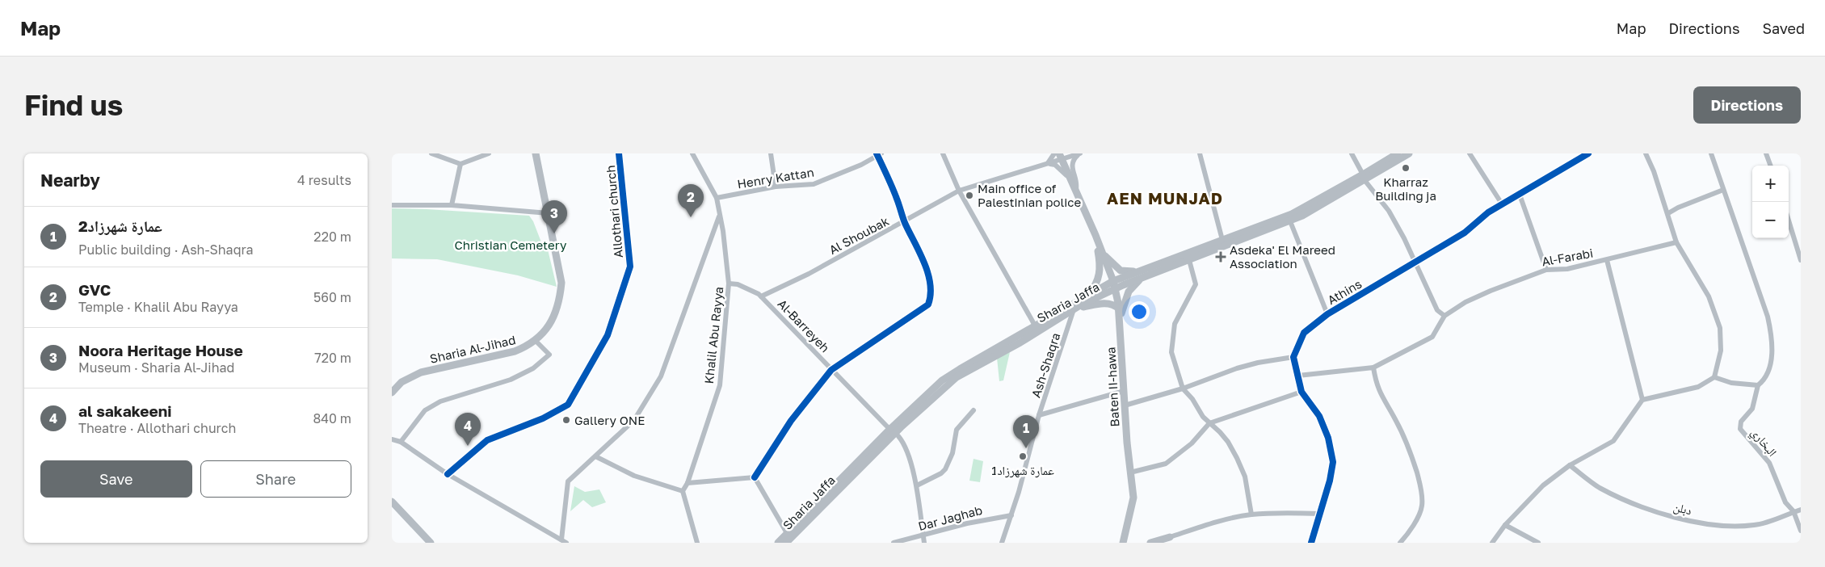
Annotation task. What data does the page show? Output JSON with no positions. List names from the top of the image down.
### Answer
{
  "streets": {
    "main road": ["Sharia Jaffa", "Sharia Al-Jihad", "Baten II-hawa"],
    "street": [
      "Henry Kattan",
      "Allothari church",
      "Al Shoubak",
      "Al-Farabi",
      "Athins",
      "Al-Barreyeh",
      "Khalil Abu Rayya",
      "Ash-Shaqra",
      "البخاري",
      "دبلن",
      "Dar Jaghab"
    ]
  },
  "crossings": [
    ["Henry Kattan", "Khalil Abu Rayya"],
    ["Al Shoubak", "Al-Barreyeh"],
    ["Sharia Jaffa", "Al-Barreyeh"],
    ["Sharia Jaffa", "Ash-Shaqra"],
    ["Sharia Jaffa", "Baten II-hawa"],
    ["Al-Barreyeh", "Khalil Abu Rayya"],
    ["Al-Barreyeh", "Dar Jaghab"],
    ["Ash-Shaqra", "Dar Jaghab"],
    ["البخاري", "دبلن"]
  ],
  "districts": ["AEN MUNJAD"],
  "parks": ["Christian Cemetery"],
  "places": {
    "other": [
      "Kharraz Building ja",
      "Main office of Palestinian police",
      "Gallery ONE",
      "عمارة شهرزاد1"
    ],
    "health": ["Asdeka' El Mareed Association"]
  },
  "page": {
    "header": "Map",
    "nav": ["Map", "Directions", "Saved"],
    "buttons": [
      "Directions",
      ["Save", "Share"]
    ],
    "title": "Find us",
    "heading": ["Nearby", "4 results"],
    "map_buttons": ["+", "−"],
    "pins": [
      "2",
      "3",
      "4",
      "1"
    ],
    "list": [
      {
        "mark": "1",
        "name": "عمارة شهرزاد2",
        "note": "Public building · Ash-Shaqra",
        "value": "220 m"
      },
      {
        "mark": "2",
        "name": "GVC",
        "note": "Temple · Khalil Abu Rayya",
        "value": "560 m"
      },
      {
        "mark": "3",
        "name": "Noora Heritage House",
        "note": "Museum · Sharia Al-Jihad",
        "value": "720 m"
      },
      {
        "mark": "4",
        "name": "al sakakeeni",
        "note": "Theatre · Allothari church",
        "value": "840 m"
      }
    ]
  }
}
